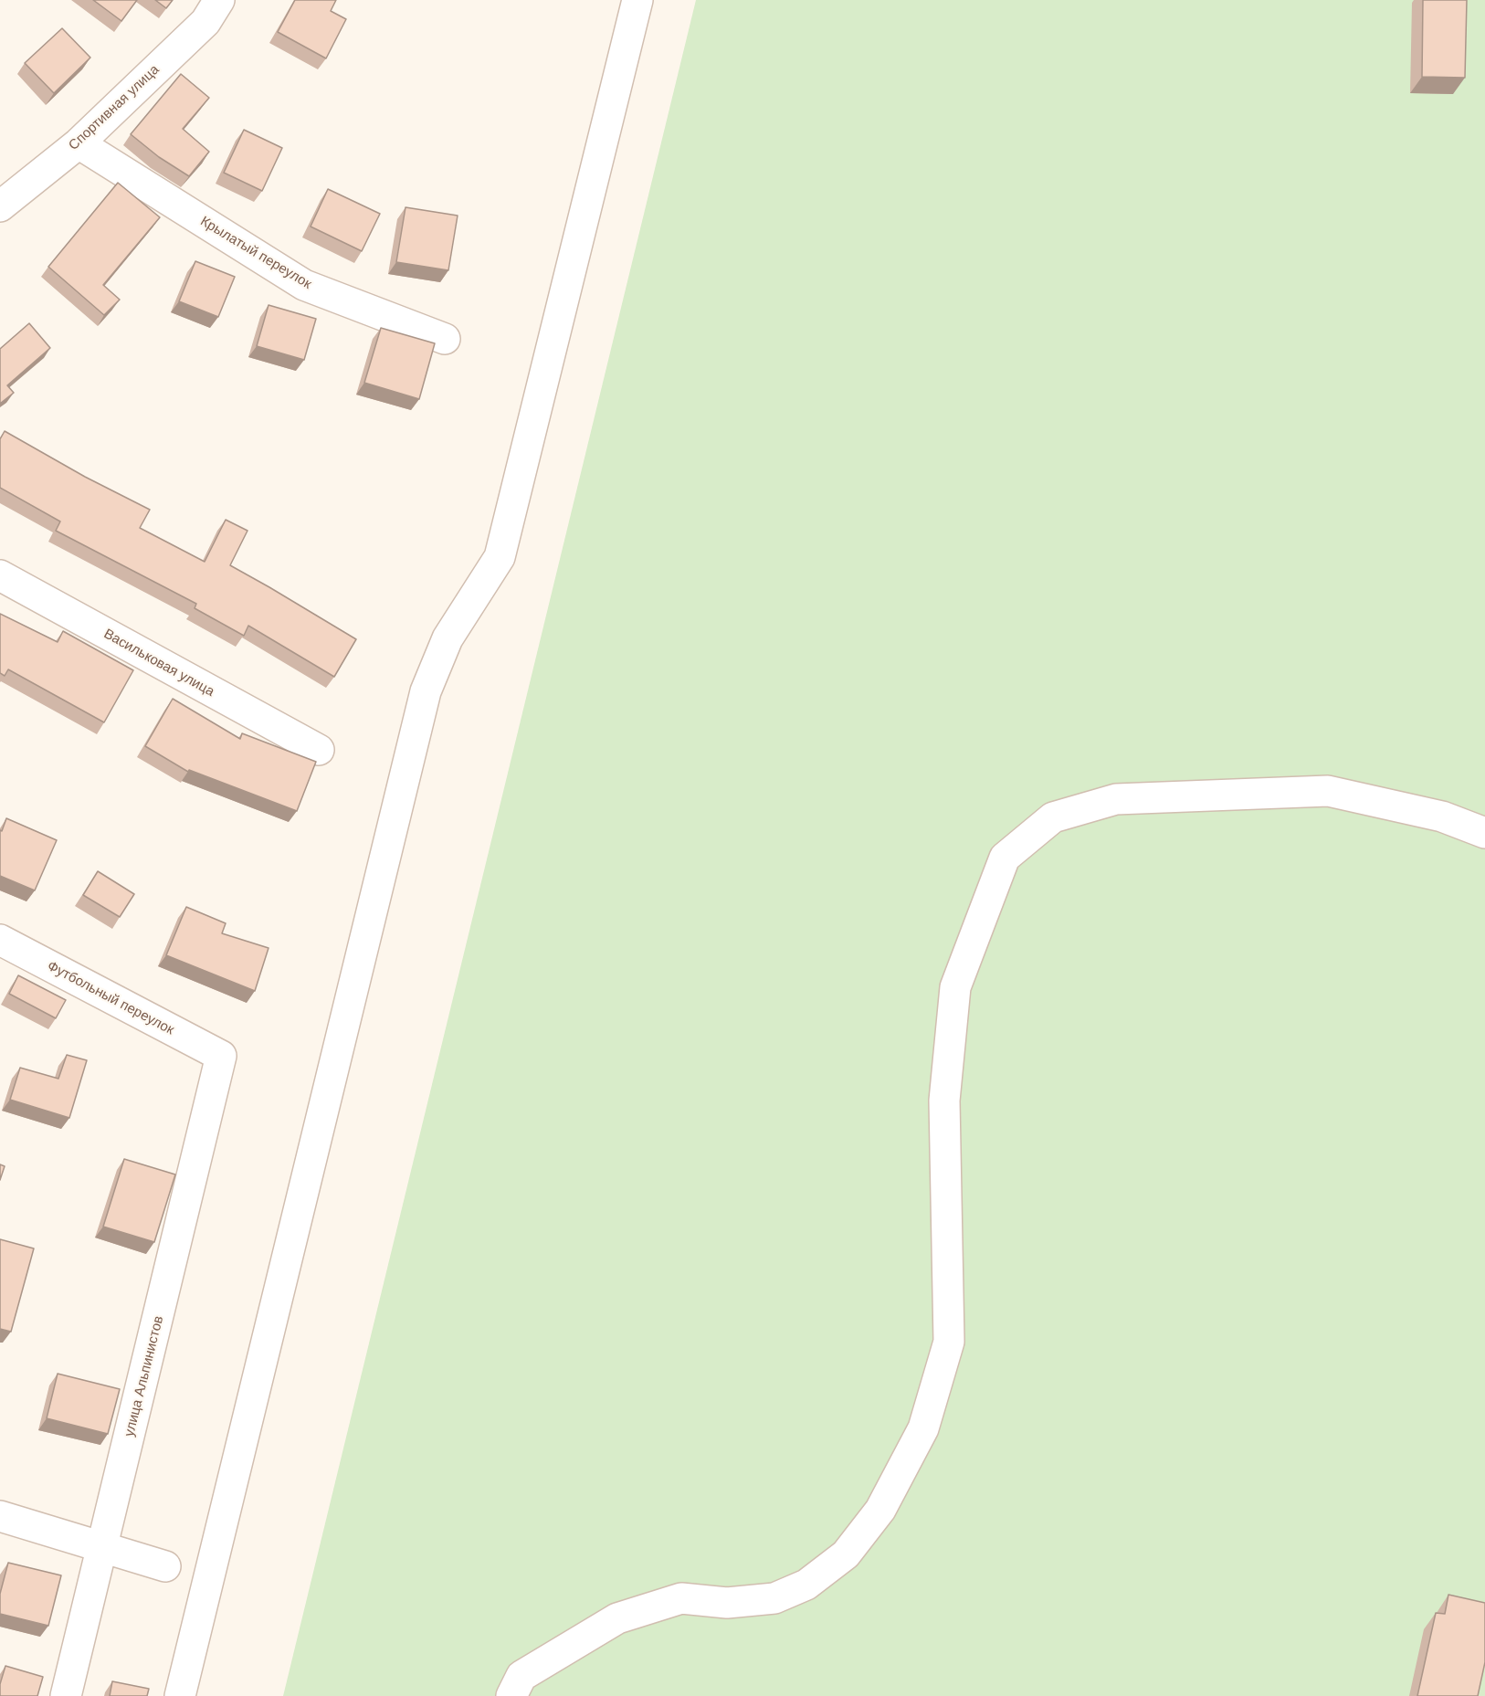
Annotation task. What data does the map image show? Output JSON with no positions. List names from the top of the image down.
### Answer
{
  "streets": {
    "street": [
      "Спортивная улица",
      "Крылатый переулок",
      "Васильковая улица",
      "Футбольный переулок",
      "улица Альпинистов"
    ]
  },
  "crossings": [
    ["Спортивная улица", "Крылатый переулок"],
    ["Футбольный переулок", "улица Альпинистов"]
  ]
}
